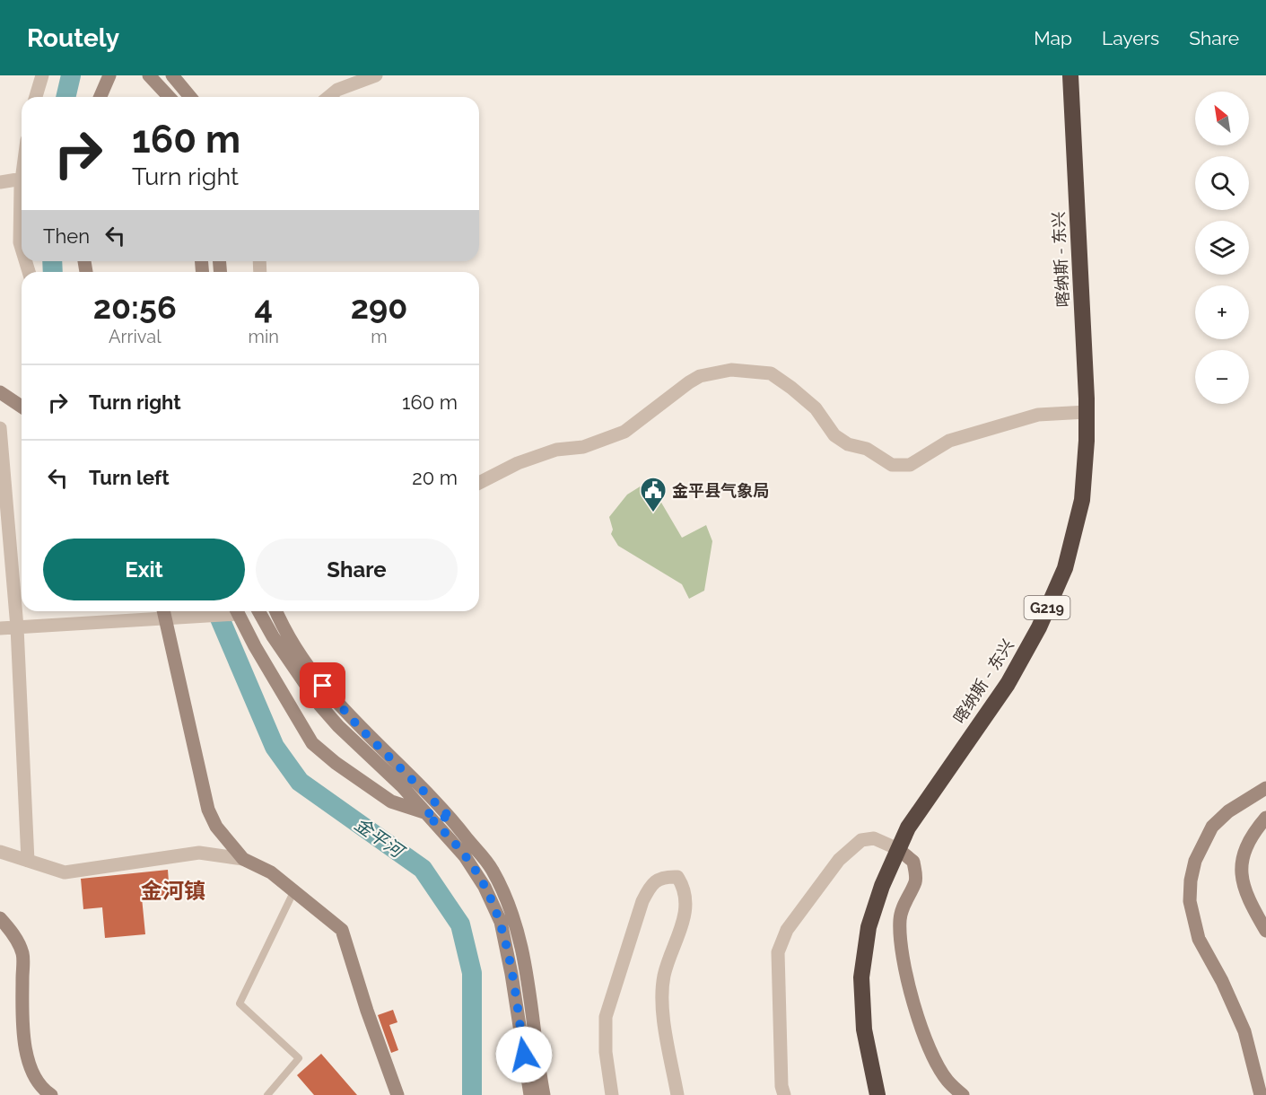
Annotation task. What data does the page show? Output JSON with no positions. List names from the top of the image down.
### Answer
{
  "streets": {
    "highway": ["喀纳斯 - 东兴", "G219"]
  },
  "districts": ["金河镇"],
  "water": ["金平河"],
  "places": {
    "public building": ["金平县气象局"]
  },
  "north": "top left",
  "page": {
    "header": "Routely",
    "nav": ["Map", "Layers", "Share"],
    "map_buttons": ["+", "−"],
    "turn": ["160 m", "Turn right"],
    "then": "Then",
    "eta": [
      "20:56",
      "Arrival",
      "4",
      "min",
      "290",
      "m"
    ],
    "list": [
      {
        "name": "Turn right",
        "value": "160 m"
      },
      {
        "name": "Turn left",
        "value": "20 m"
      }
    ],
    "buttons": ["Exit", "Share"]
  }
}
